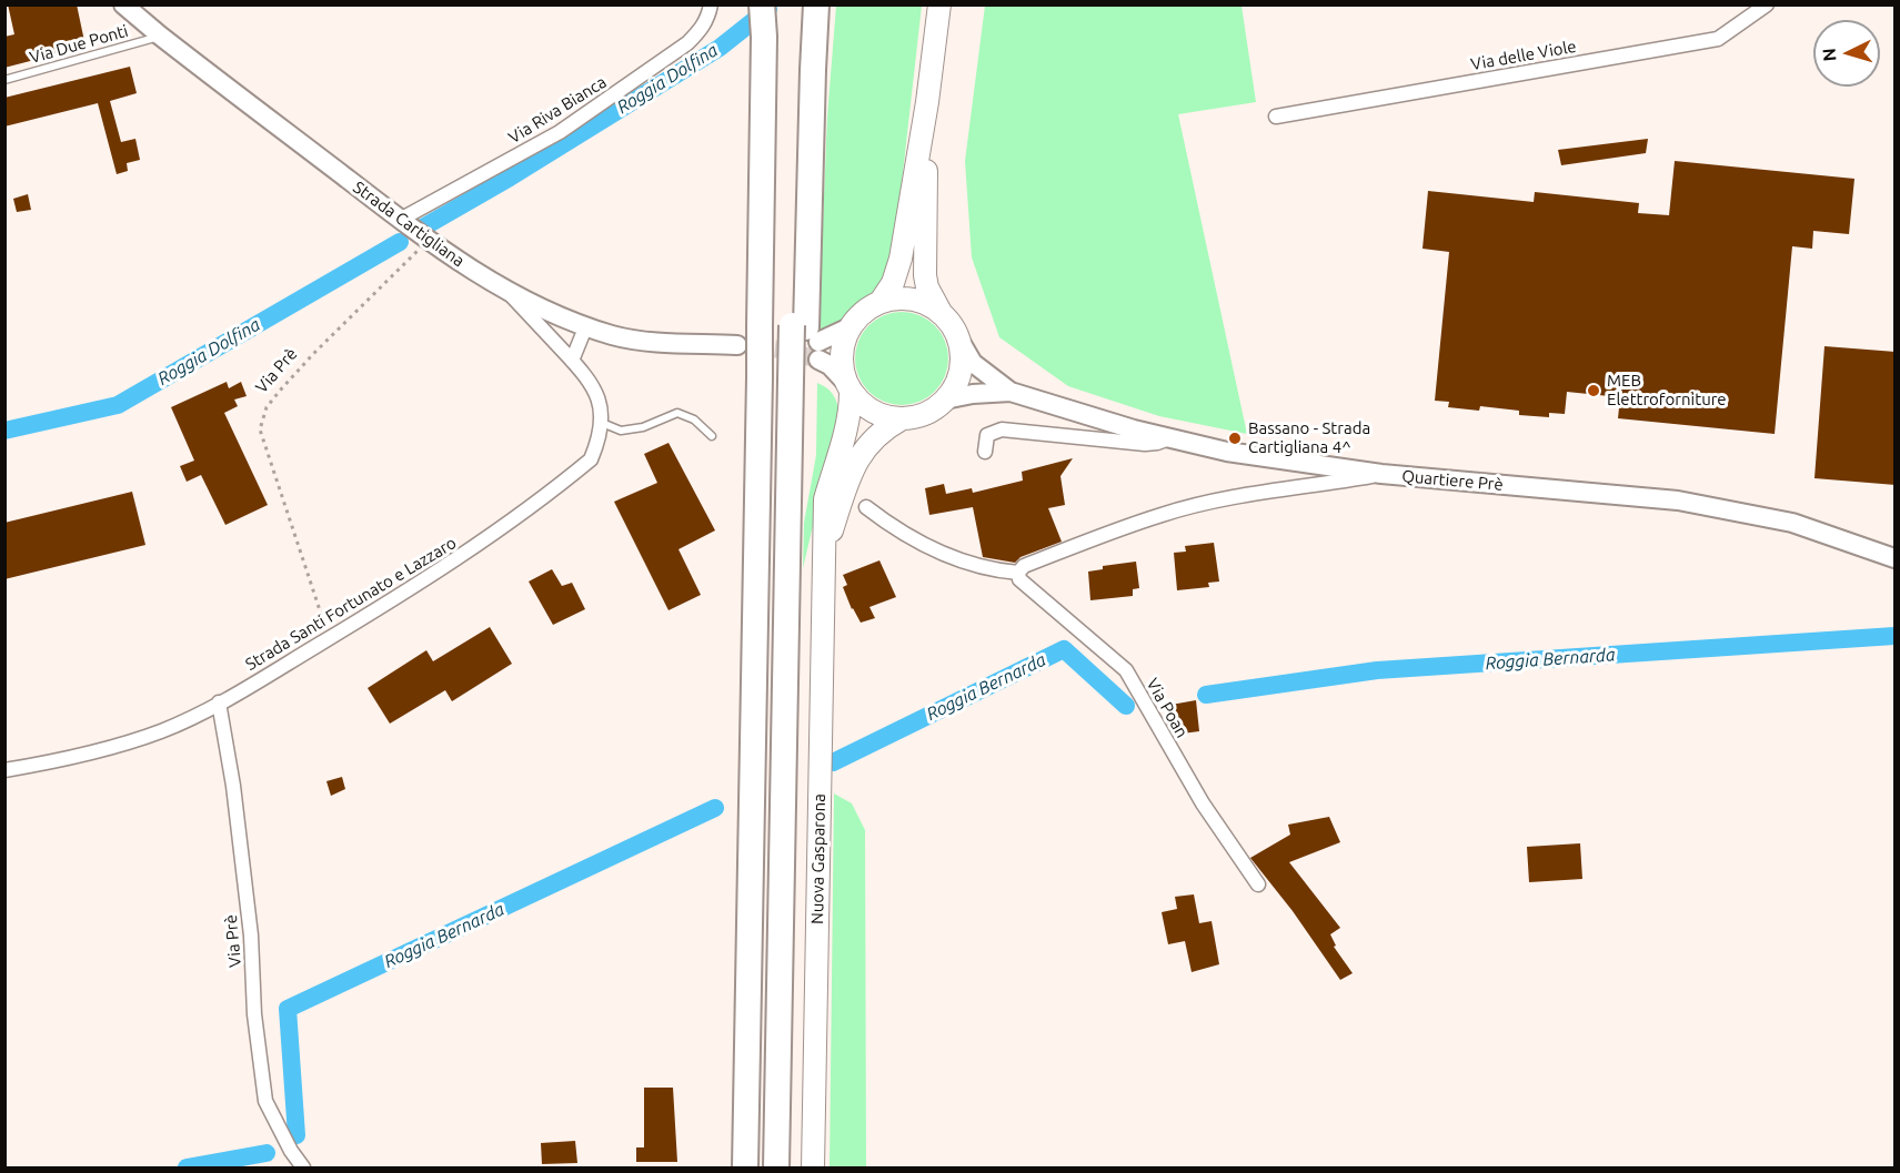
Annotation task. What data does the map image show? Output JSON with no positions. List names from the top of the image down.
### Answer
{
  "streets": {
    "main road": ["Nuova Gasparona"],
    "street": [
      "Via delle Viole",
      "Via Riva Bianca",
      "Strada Cartigliana",
      "Via Prè",
      "Quartiere Prè",
      "Strada Santi Fortunato e Lazzaro",
      "Via Poan"
    ],
    "lane": ["Via Due Ponti"]
  },
  "crossings": [
    ["Via Due Ponti", "Strada Cartigliana"],
    ["Via Riva Bianca", "Strada Cartigliana"],
    ["Strada Cartigliana", "Via Prè"],
    ["Strada Cartigliana", "Strada Santi Fortunato e Lazzaro"],
    ["Via Prè", "Strada Santi Fortunato e Lazzaro"],
    ["Quartiere Prè", "Nuova Gasparona"]
  ],
  "water": ["Roggia Dolfina", "Roggia Bernarda"],
  "places": ["MEB Elettroforniture", "Bassano - Strada Cartigliana 4^"],
  "north": "left"
}
